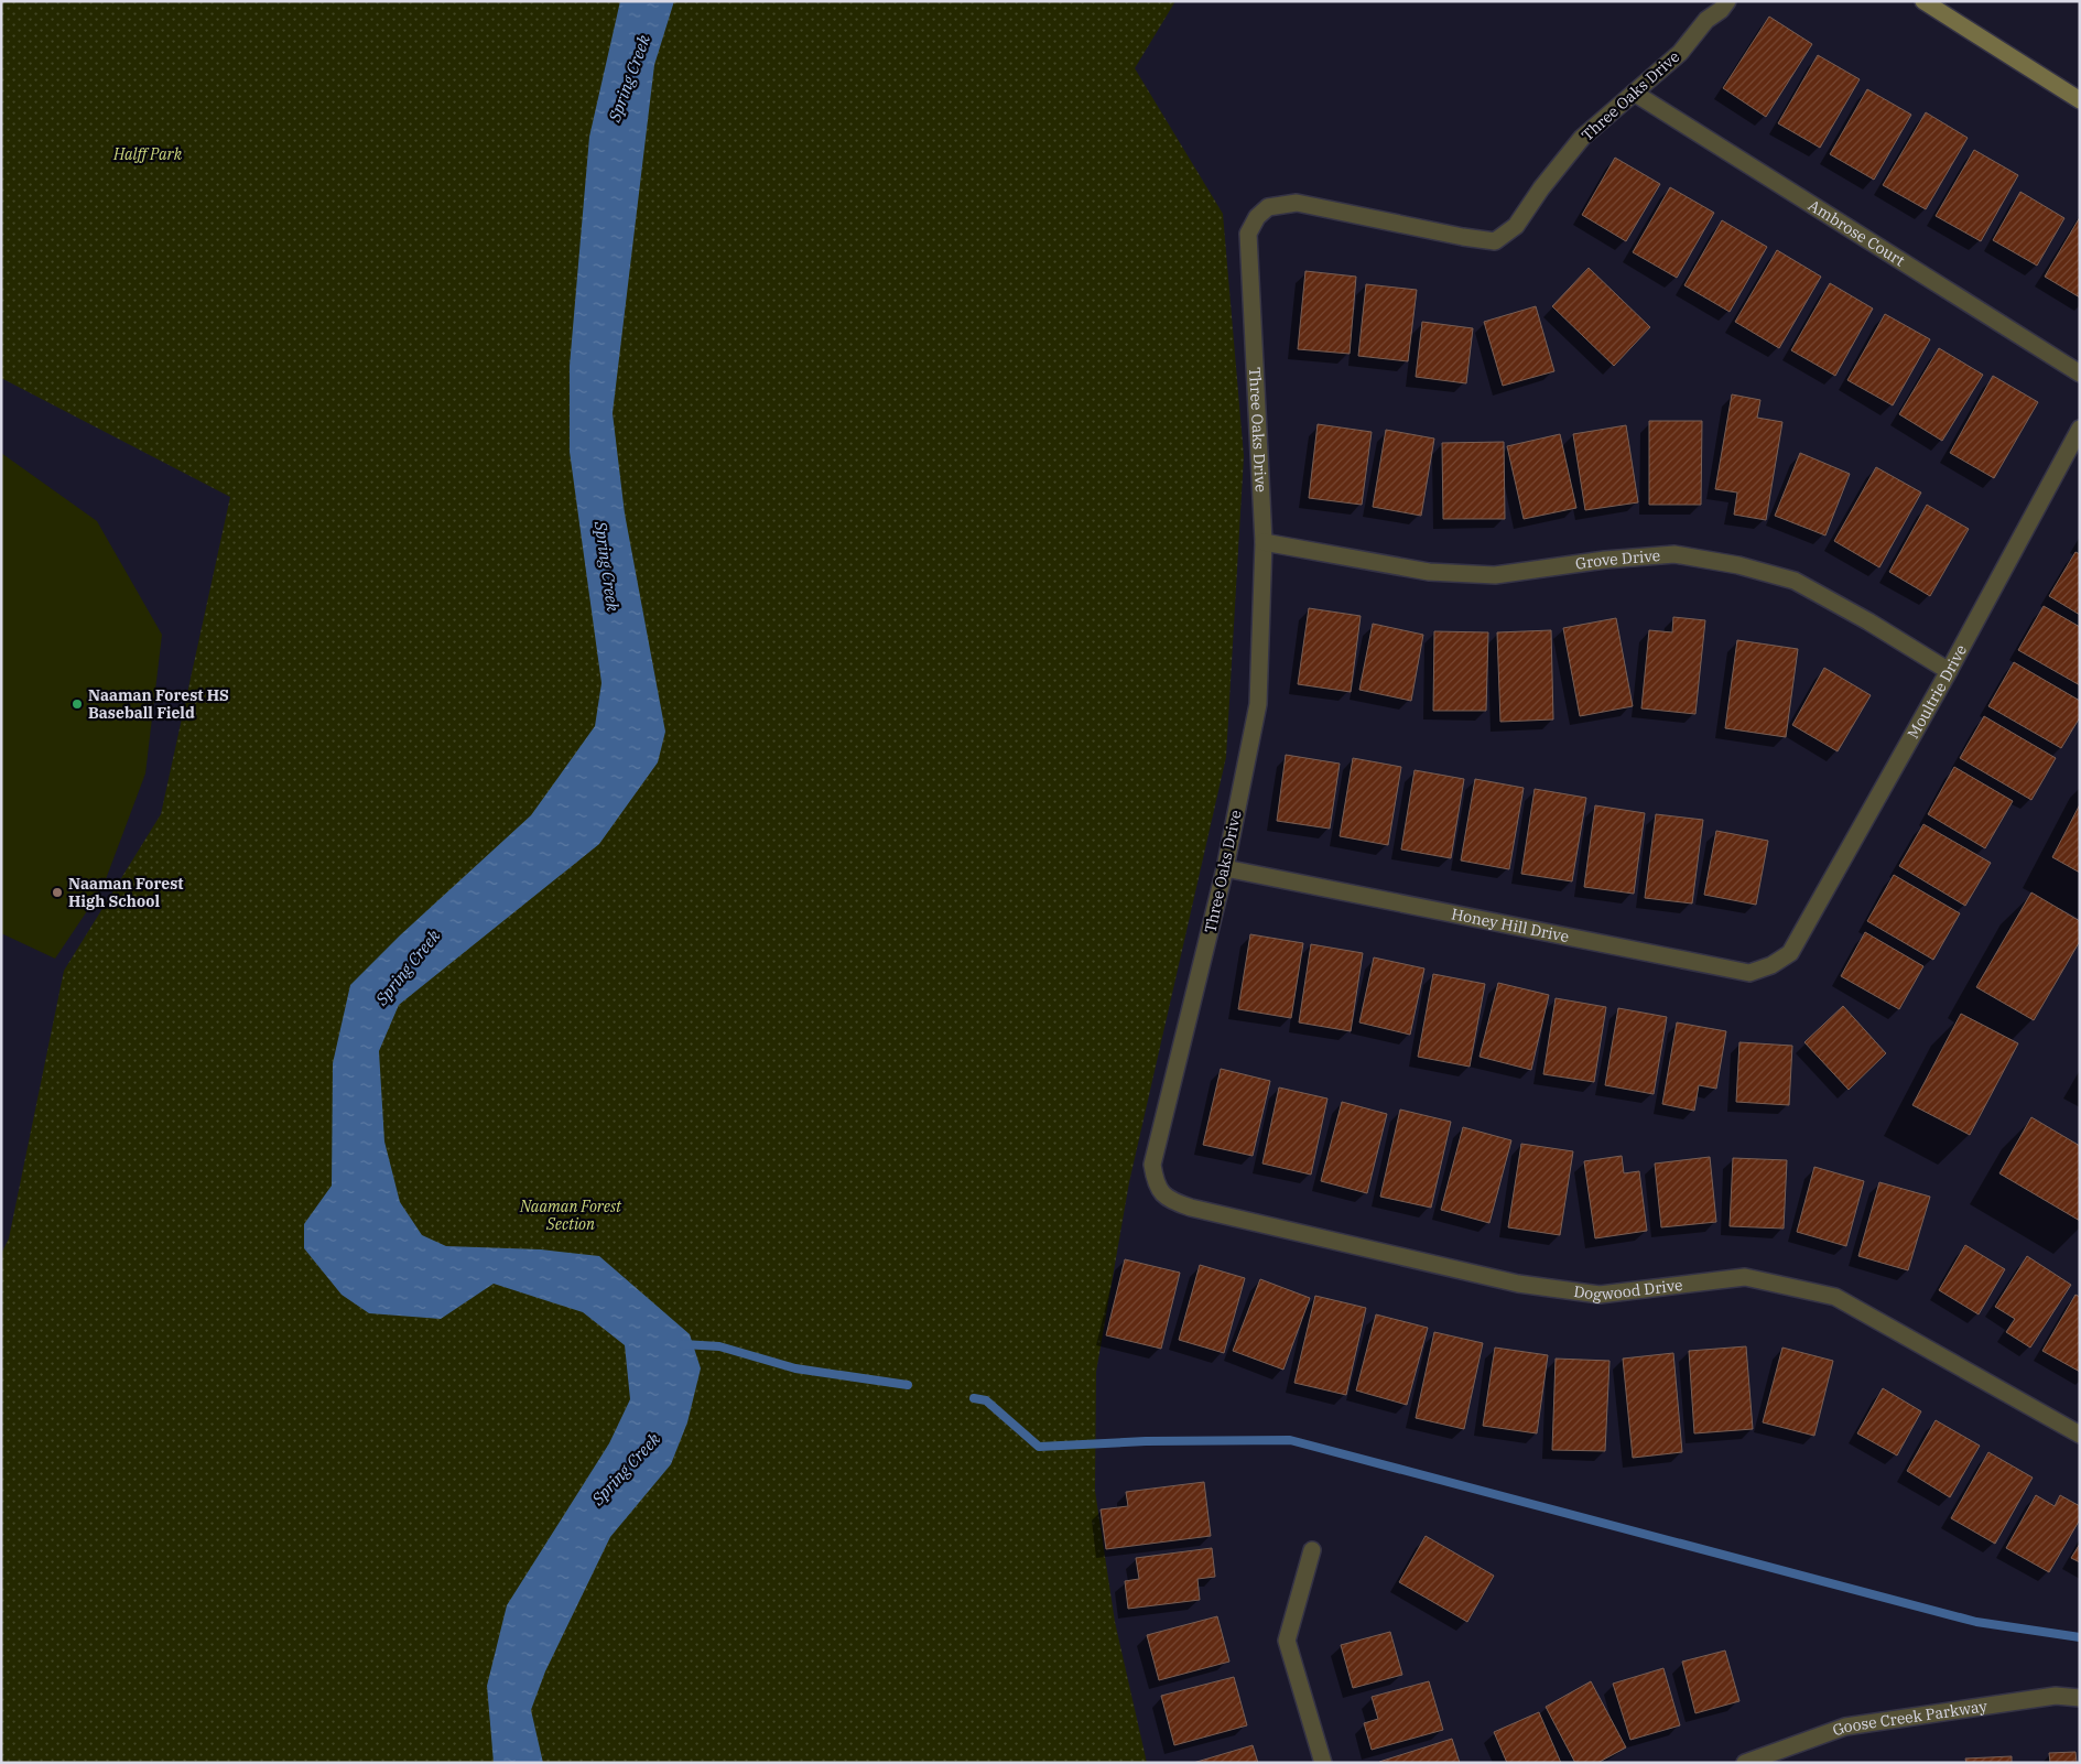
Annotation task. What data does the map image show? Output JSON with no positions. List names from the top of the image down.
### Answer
{
  "streets": {
    "street": [
      "Three Oaks Drive",
      "Ambrose Court",
      "Grove Drive",
      "Moultrie Drive",
      "Honey Hill Drive",
      "Dogwood Drive",
      "Goose Creek Parkway"
    ]
  },
  "crossings": [
    ["Three Oaks Drive", "Ambrose Court"],
    ["Three Oaks Drive", "Grove Drive"],
    ["Three Oaks Drive", "Honey Hill Drive"],
    ["Three Oaks Drive", "Dogwood Drive"],
    ["Grove Drive", "Moultrie Drive"],
    ["Moultrie Drive", "Honey Hill Drive"]
  ],
  "water": ["Spring Creek"],
  "parks": ["Halff Park", "Naaman Forest Section"],
  "places": ["Naaman Forest HS Baseball Field", "Naaman Forest High School"]
}
